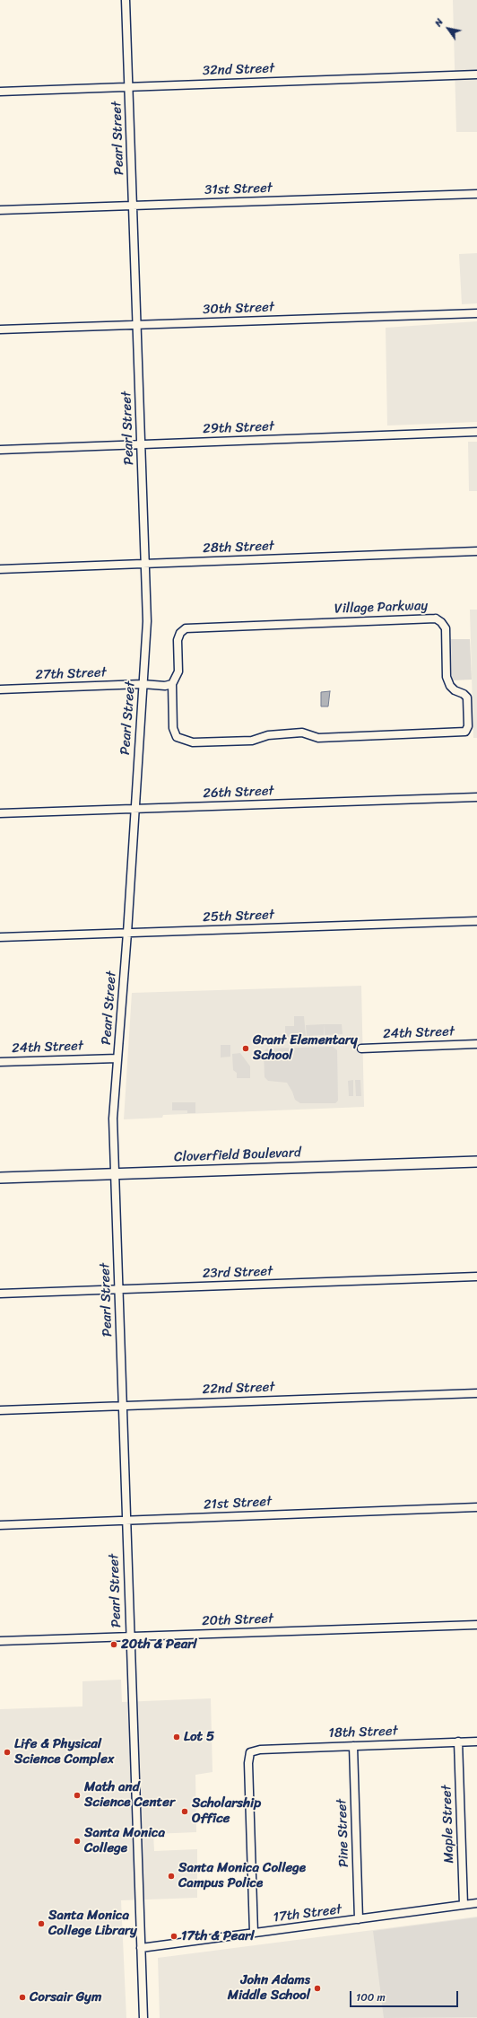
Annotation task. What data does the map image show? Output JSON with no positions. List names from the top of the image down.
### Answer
{
  "streets": {
    "street": [
      "32nd Street",
      "Pearl Street",
      "31st Street",
      "30th Street",
      "29th Street",
      "28th Street",
      "Village Parkway",
      "27th Street",
      "26th Street",
      "25th Street",
      "24th Street",
      "Cloverfield Boulevard",
      "23rd Street",
      "22nd Street",
      "21st Street",
      "20th Street",
      "18th Street",
      "Maple Street",
      "Pine Street",
      "17th Street"
    ]
  },
  "crossings": [
    ["32nd Street", "Pearl Street"],
    ["Pearl Street", "31st Street"],
    ["Pearl Street", "30th Street"],
    ["Pearl Street", "29th Street"],
    ["Pearl Street", "28th Street"],
    ["Pearl Street", "27th Street"],
    ["Pearl Street", "26th Street"],
    ["Pearl Street", "25th Street"],
    ["Pearl Street", "24th Street"],
    ["Pearl Street", "Cloverfield Boulevard"],
    ["Pearl Street", "23rd Street"],
    ["Pearl Street", "22nd Street"],
    ["Pearl Street", "21st Street"],
    ["Pearl Street", "20th Street"],
    ["Pearl Street", "17th Street"],
    ["Village Parkway", "27th Street"],
    ["18th Street", "Maple Street"],
    ["18th Street", "Pine Street"],
    ["18th Street", "17th Street"],
    ["Maple Street", "17th Street"],
    ["Pine Street", "17th Street"]
  ],
  "places": [
    "Grant Elementary School",
    "20th & Pearl",
    "Lot 5",
    "Life & Physical Science Complex",
    "Math and Science Center",
    "Scholarship Office",
    "Santa Monica College",
    "Santa Monica College Campus Police",
    "Santa Monica College Library",
    "17th & Pearl",
    "John Adams Middle School",
    "Corsair Gym"
  ],
  "scale_bar": "100 m",
  "north": "top left"
}
